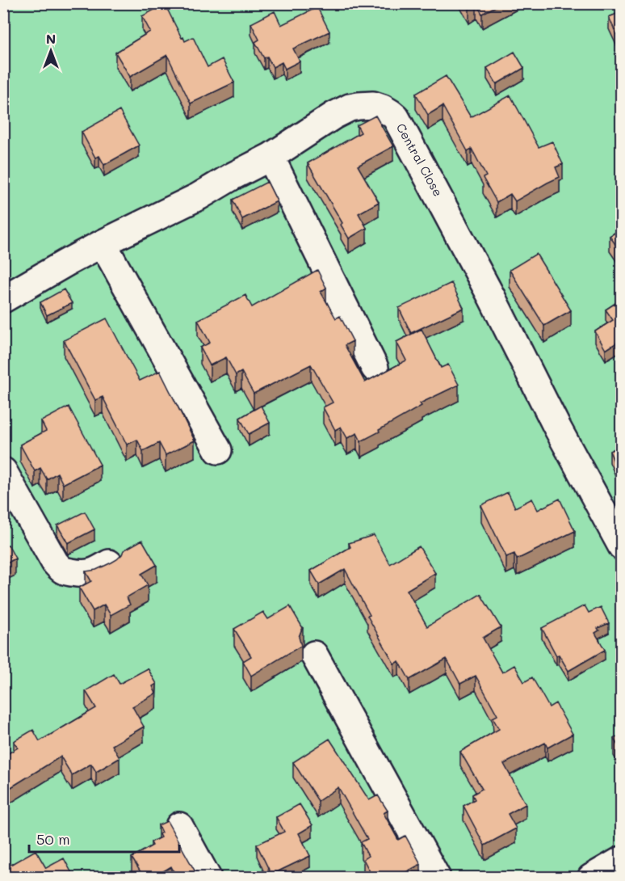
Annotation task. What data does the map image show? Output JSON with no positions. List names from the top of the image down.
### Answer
{
  "streets": {
    "street": ["Central Close"]
  },
  "scale_bar": "50 m",
  "north": "top"
}
